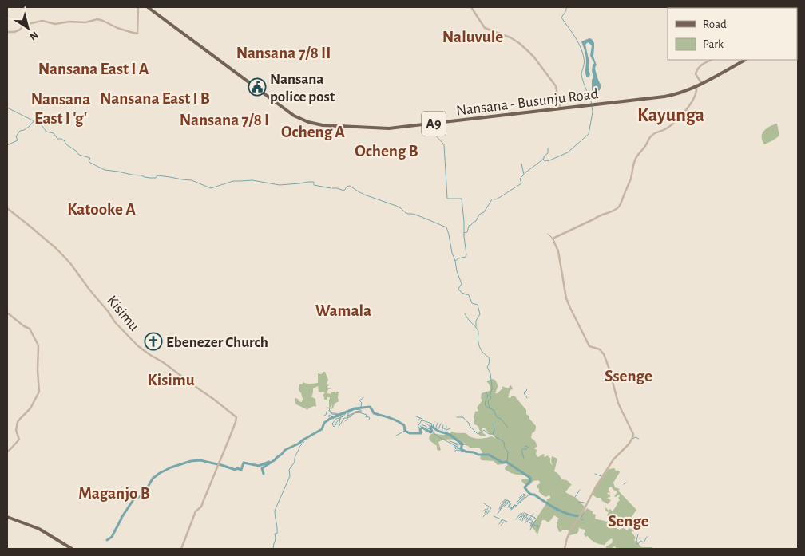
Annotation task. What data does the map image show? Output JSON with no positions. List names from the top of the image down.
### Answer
{
  "streets": {
    "main road": ["Nansana - Busunju Road", "A9"],
    "street": ["Kisimu"]
  },
  "districts": [
    "Naluvule",
    "Nansana 7/8 II",
    "Nansana East I A",
    "Nansana East I B",
    "Nansana East I 'g'",
    "Kayunga",
    "Nansana 7/8 I",
    "Ocheng A",
    "Ocheng B",
    "Katooke A",
    "Wamala",
    "Ssenge",
    "Kisimu",
    "Maganjo B",
    "Senge"
  ],
  "places": {
    "public building": ["Nansana police post"],
    "church": ["Ebenezer Church"]
  },
  "legend": ["Road", "Park"],
  "north": "bottom right"
}
